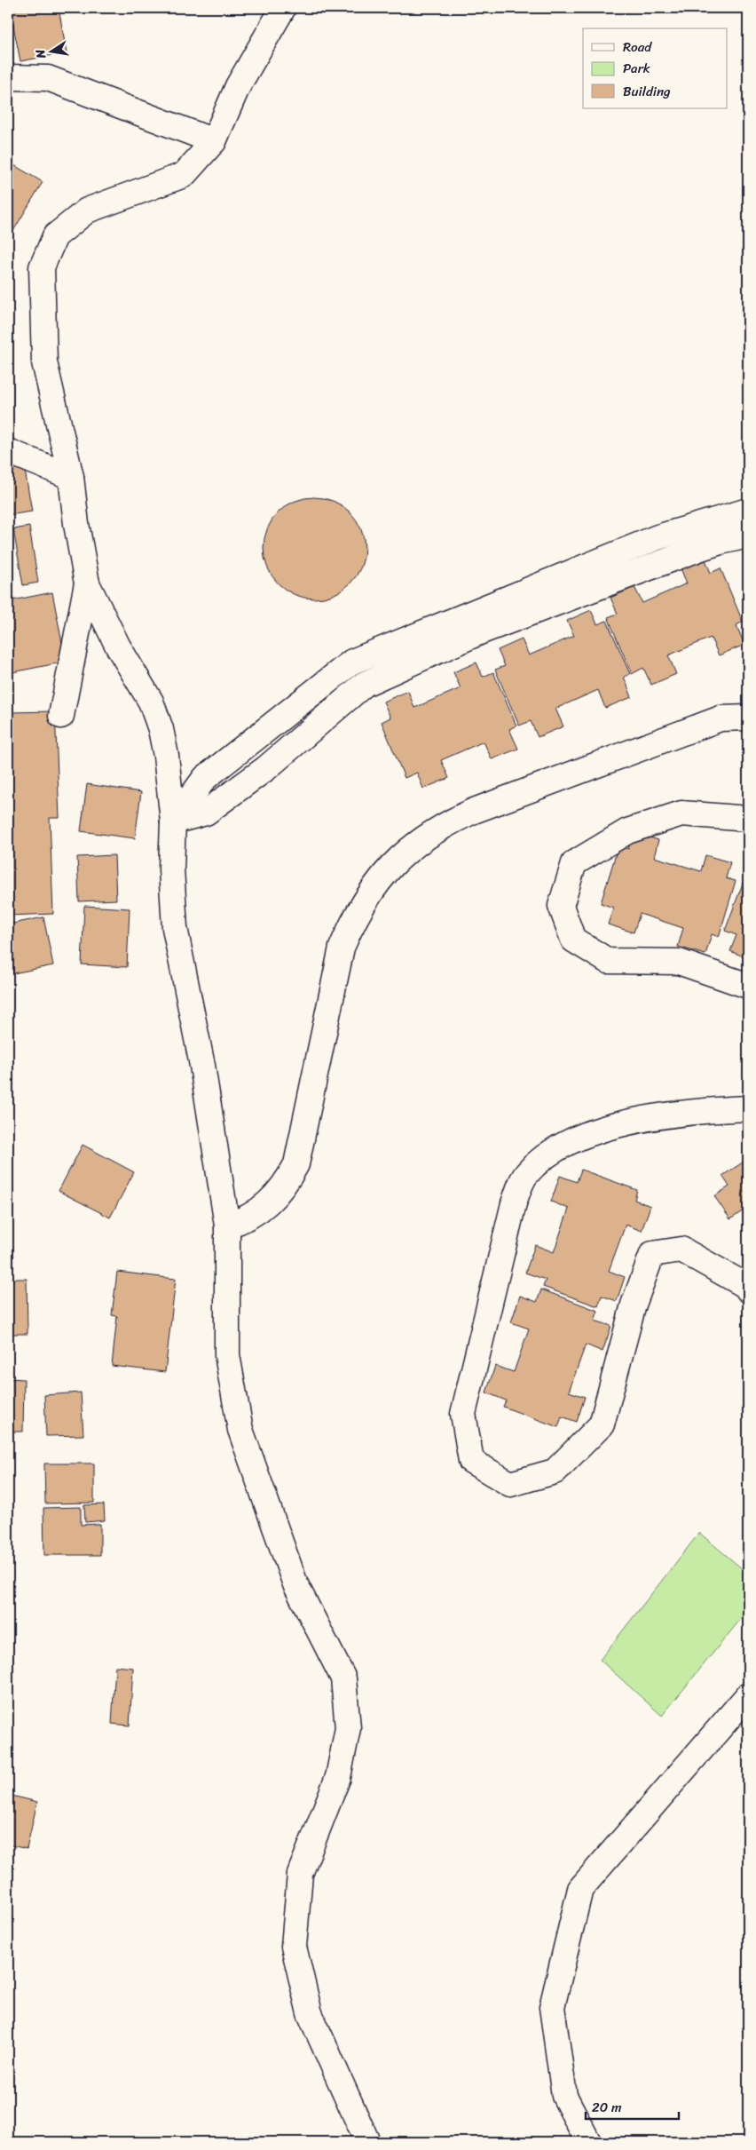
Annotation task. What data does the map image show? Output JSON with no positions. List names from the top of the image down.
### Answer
{
  "legend": ["Road", "Park", "Building"],
  "scale_bar": "20 m",
  "north": "left"
}
